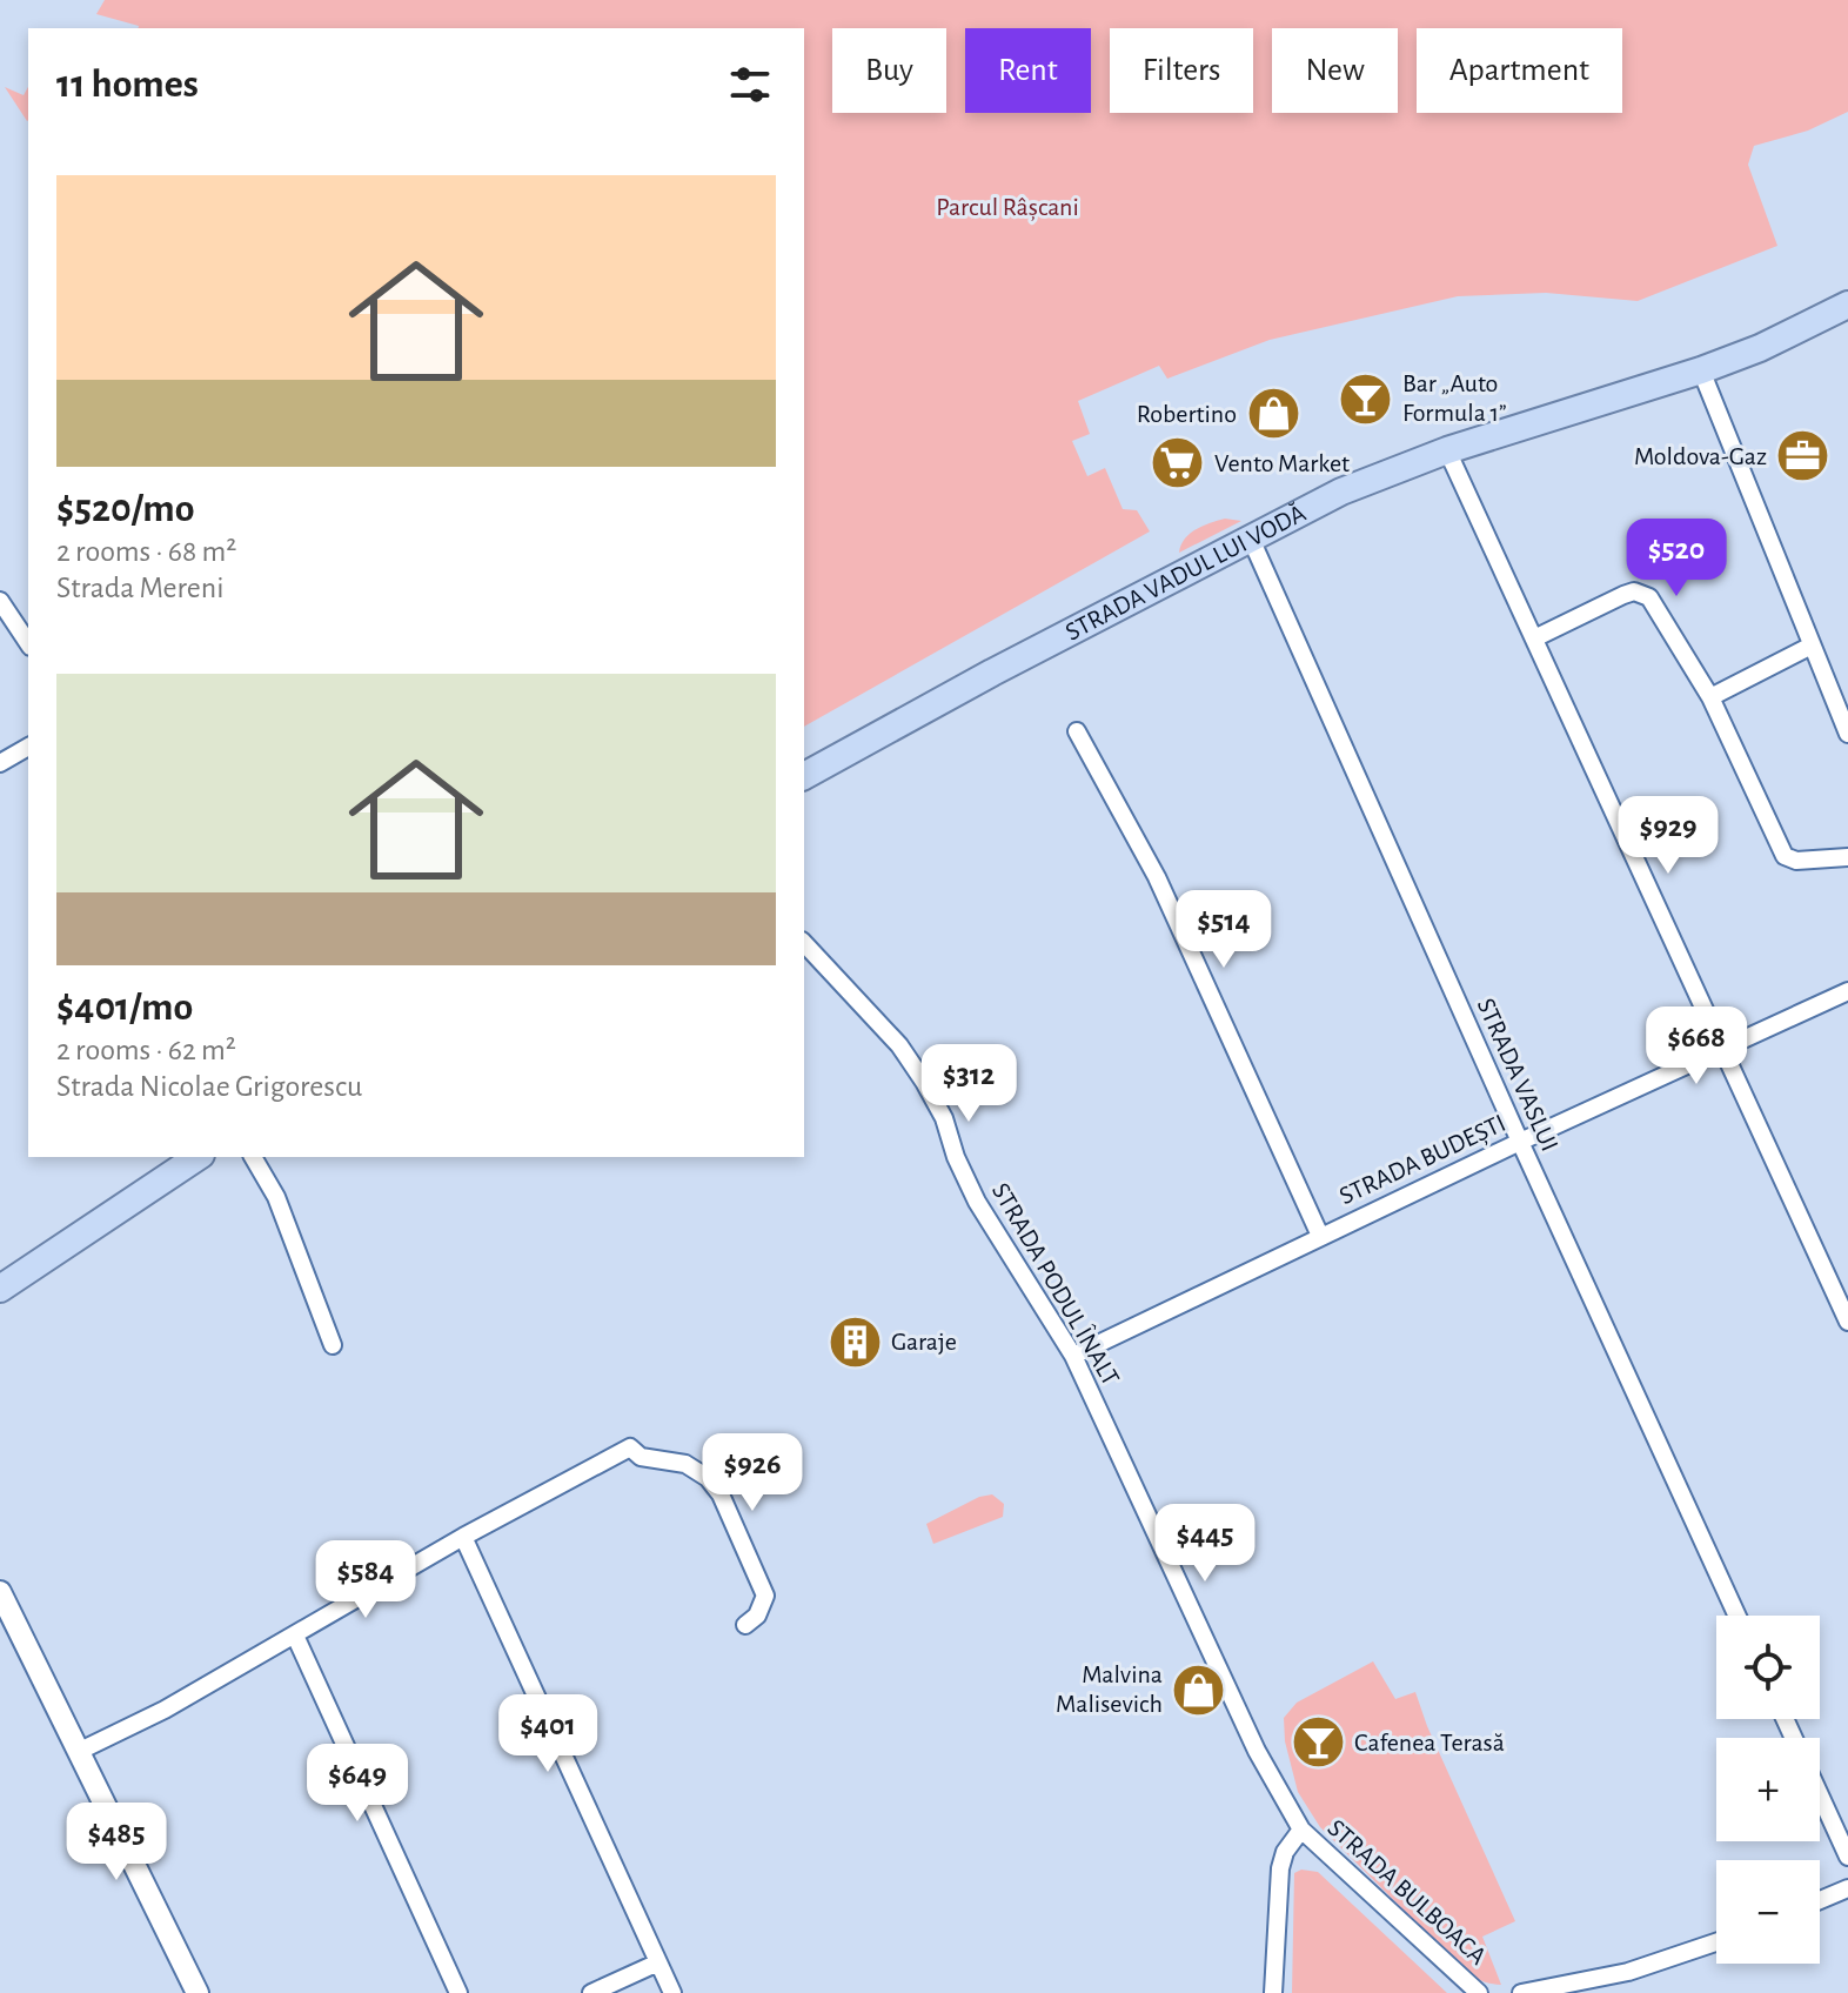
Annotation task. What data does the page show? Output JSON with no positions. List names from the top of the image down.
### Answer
{
  "streets": {
    "main road": ["STRADA VADUL LUI VODĂ"],
    "street": [
      "STRADA VASLUI",
      "STRADA BUDEȘTI",
      "STRADA PODUL ÎNALT",
      "STRADA BULBOACA"
    ]
  },
  "crossings": [
    ["STRADA VADUL LUI VODĂ", "STRADA VASLUI"],
    ["STRADA VASLUI", "STRADA BUDEȘTI"],
    ["STRADA BUDEȘTI", "STRADA PODUL ÎNALT"],
    ["STRADA PODUL ÎNALT", "STRADA BULBOACA"]
  ],
  "parks": ["Parcul Râșcani"],
  "places": {
    "bar": ["Bar „Auto Formula 1”", "Cafenea Terasă"],
    "shop": ["Robertino", "Malvina Malisevich"],
    "office": ["Moldova-Gaz"],
    "supermarket": ["Vento Market"],
    "building": ["Garaje"]
  },
  "page": {
    "chip": [
      "Buy",
      "Rent",
      "Filters",
      "New",
      "Apartment"
    ],
    "heading": "11 homes",
    "list": [
      {
        "name": "$520/mo",
        "note": "2 rooms · 68 m² · Strada Mereni"
      },
      {
        "name": "$401/mo",
        "note": "2 rooms · 62 m² · Strada Nicolae Grigorescu"
      }
    ],
    "price": [
      "$520",
      "$929",
      "$514",
      "$668",
      "$312",
      "$926",
      "$445",
      "$584",
      "$401",
      "$649",
      "$485"
    ],
    "map_buttons": ["+", "−"]
  }
}
